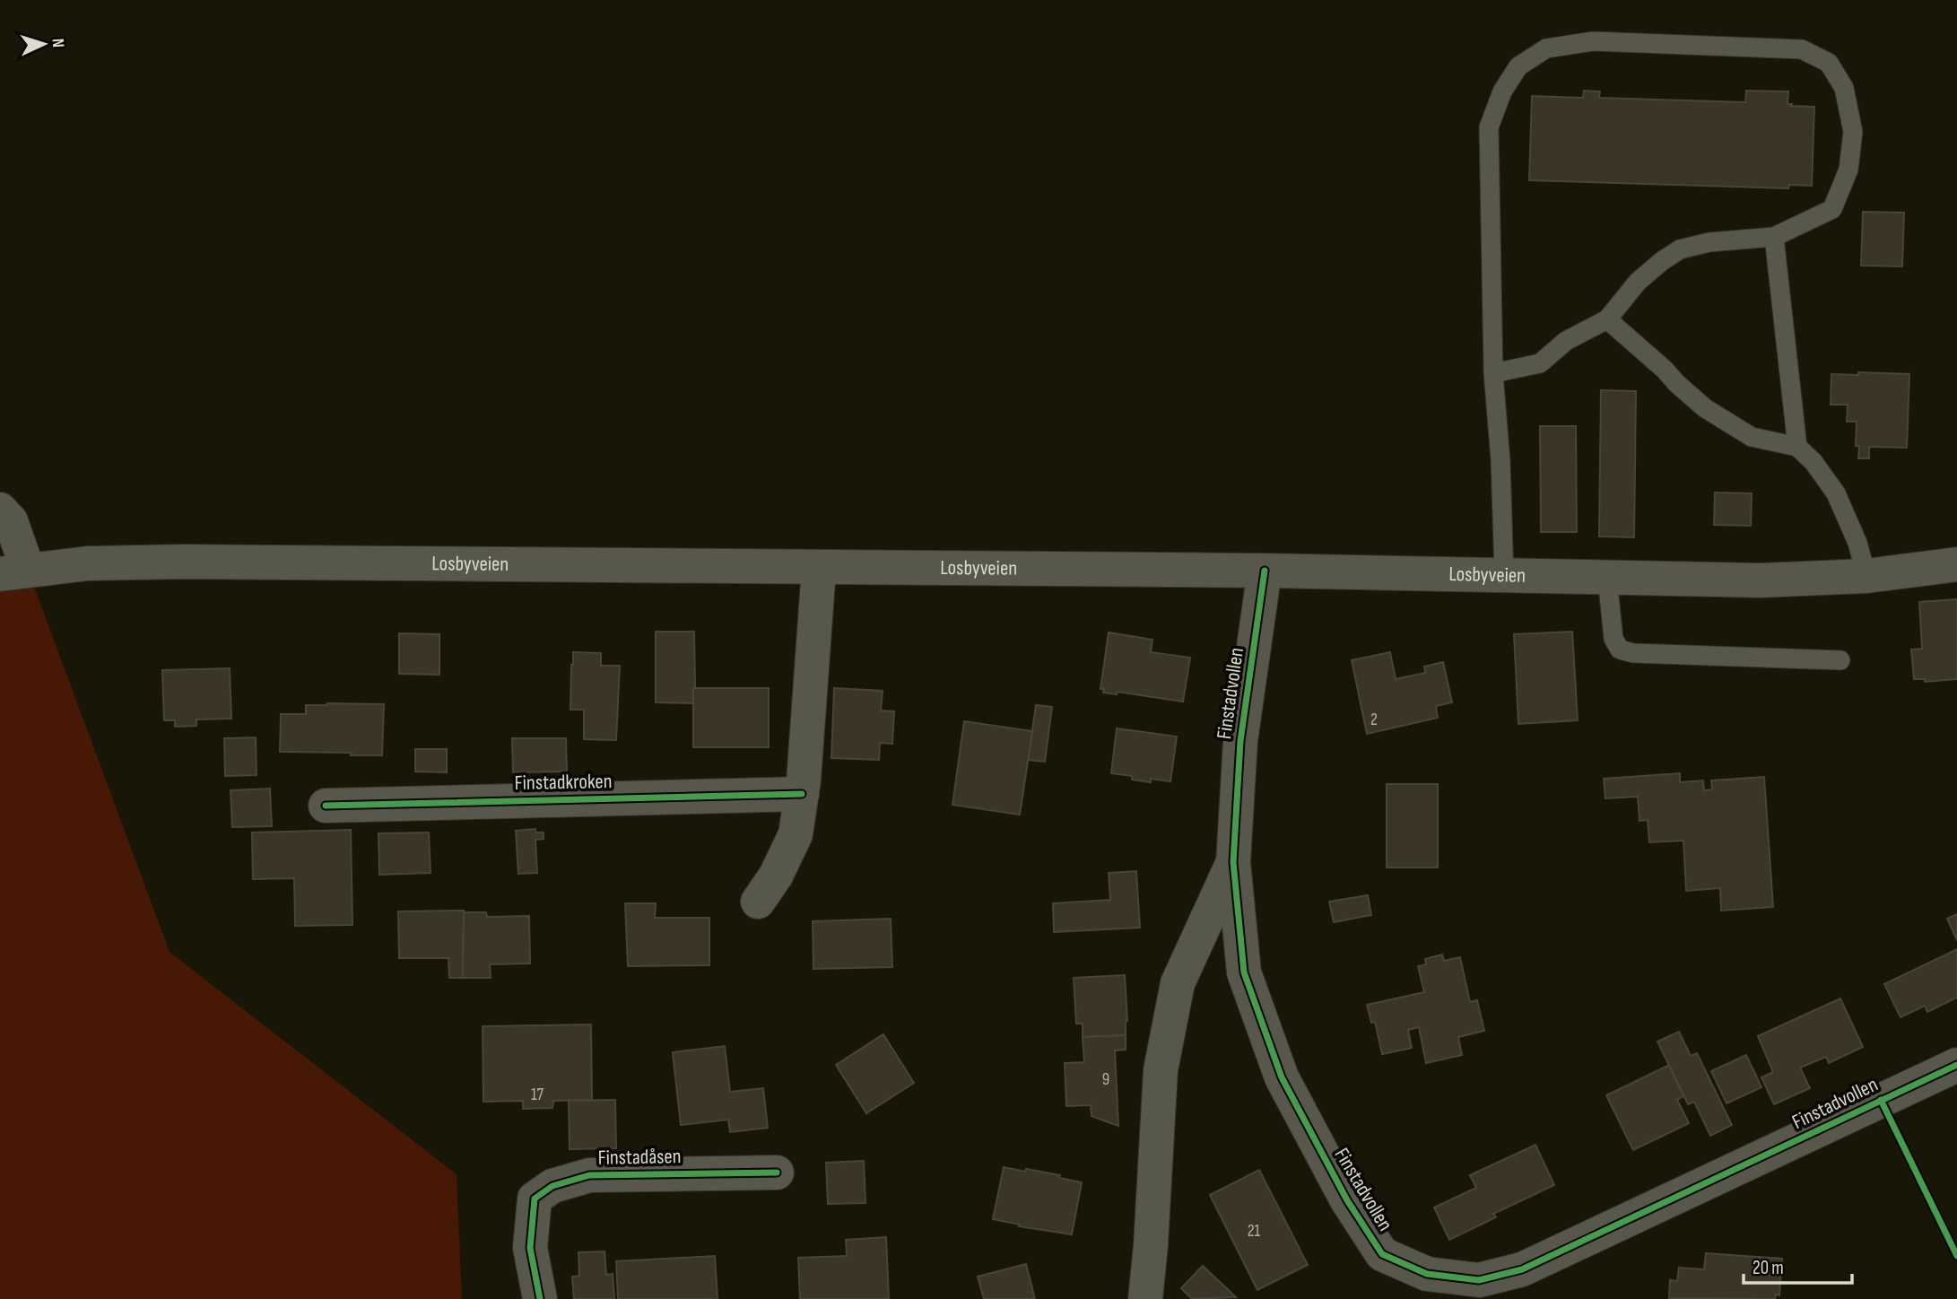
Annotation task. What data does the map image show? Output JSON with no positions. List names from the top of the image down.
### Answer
{
  "streets": {
    "street": [
      "Losbyveien",
      "Finstadvollen",
      "Finstadkroken",
      "Finstadåsen"
    ]
  },
  "crossings": [
    ["Losbyveien", "Finstadvollen"]
  ],
  "house_numbers": [
    "2",
    "9",
    "17",
    "21"
  ],
  "scale_bar": "20 m",
  "north": "right"
}
